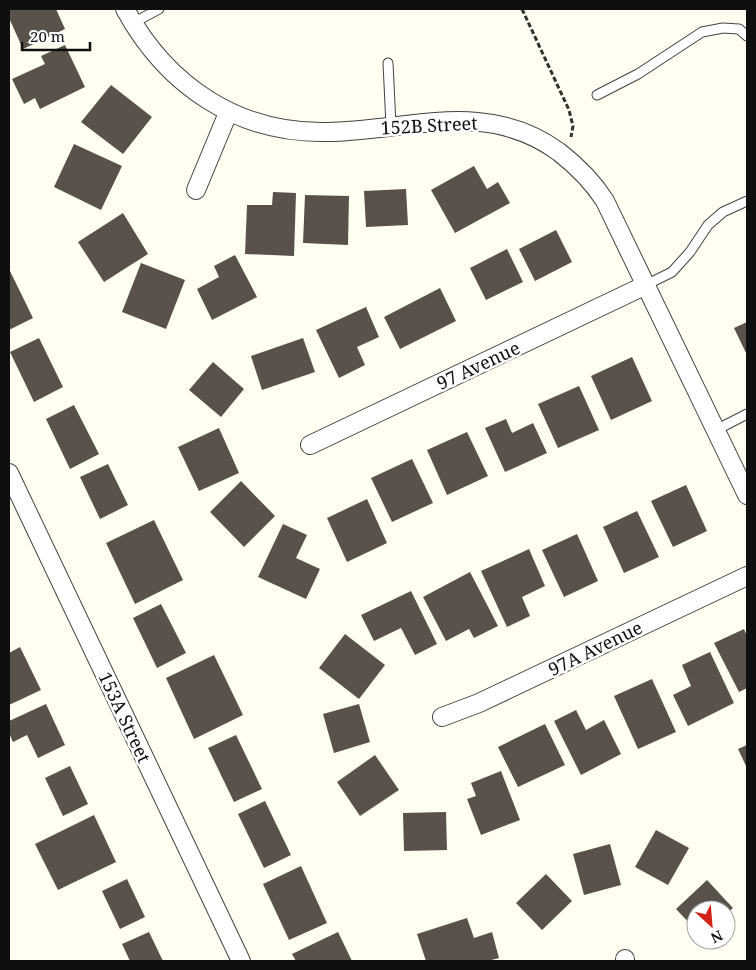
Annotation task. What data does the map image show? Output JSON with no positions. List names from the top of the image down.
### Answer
{
  "streets": {
    "street": [
      "152B Street",
      "97 Avenue",
      "97A Avenue",
      "153A Street"
    ]
  },
  "crossings": [
    ["152B Street", "97 Avenue"]
  ],
  "scale_bar": "20 m",
  "north": "bottom right"
}
